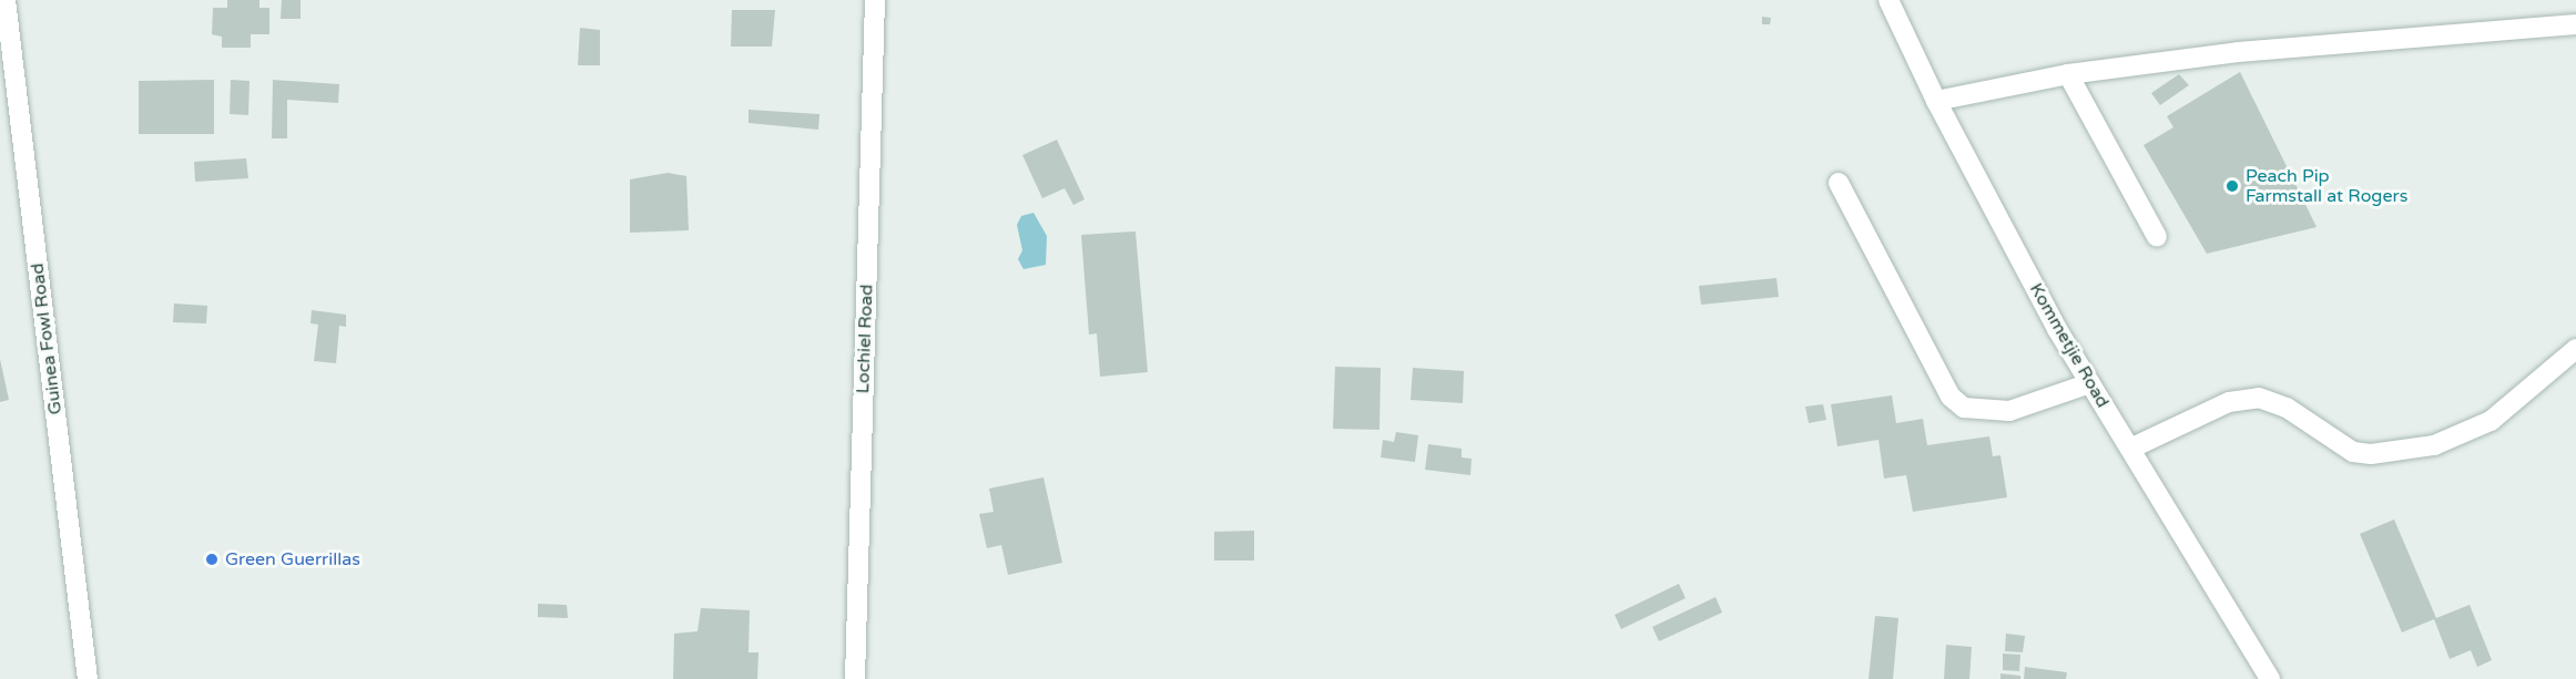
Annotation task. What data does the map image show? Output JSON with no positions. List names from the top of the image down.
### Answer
{
  "streets": {
    "street": ["Guinea Fowl Road", "Lochiel Road", "Kommetjie Road"]
  },
  "places": ["Peach Pip Farmstall at Rogers", "Green Guerrillas"]
}
